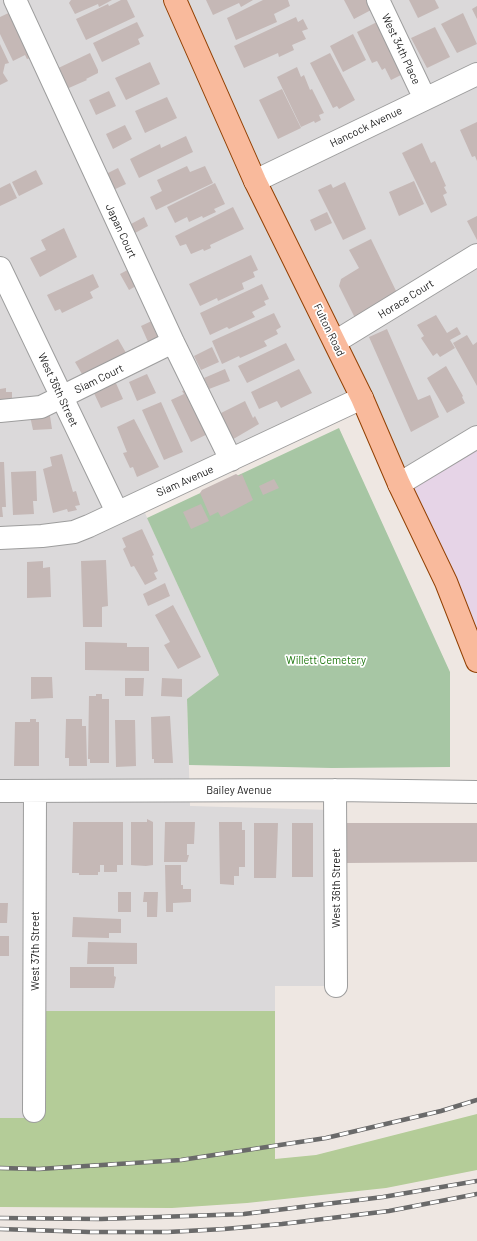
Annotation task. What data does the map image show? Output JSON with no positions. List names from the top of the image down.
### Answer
{
  "streets": {
    "main road": ["Fulton Road"],
    "street": [
      "West 34th Place",
      "Hancock Avenue",
      "Japan Court",
      "Horace Court",
      "Siam Court",
      "West 36th Street",
      "Siam Avenue",
      "Bailey Avenue",
      "West 37th Street"
    ]
  },
  "crossings": [
    ["West 34th Place", "Hancock Avenue"],
    ["Hancock Avenue", "Fulton Road"],
    ["Japan Court", "Siam Court"],
    ["Japan Court", "Siam Avenue"],
    ["Horace Court", "Fulton Road"],
    ["Fulton Road", "Siam Avenue"],
    ["Siam Court", "West 36th Street"],
    ["West 36th Street", "Siam Avenue"],
    ["West 36th Street", "Bailey Avenue"],
    ["Bailey Avenue", "West 37th Street"]
  ],
  "parks": ["Willett Cemetery"]
}
